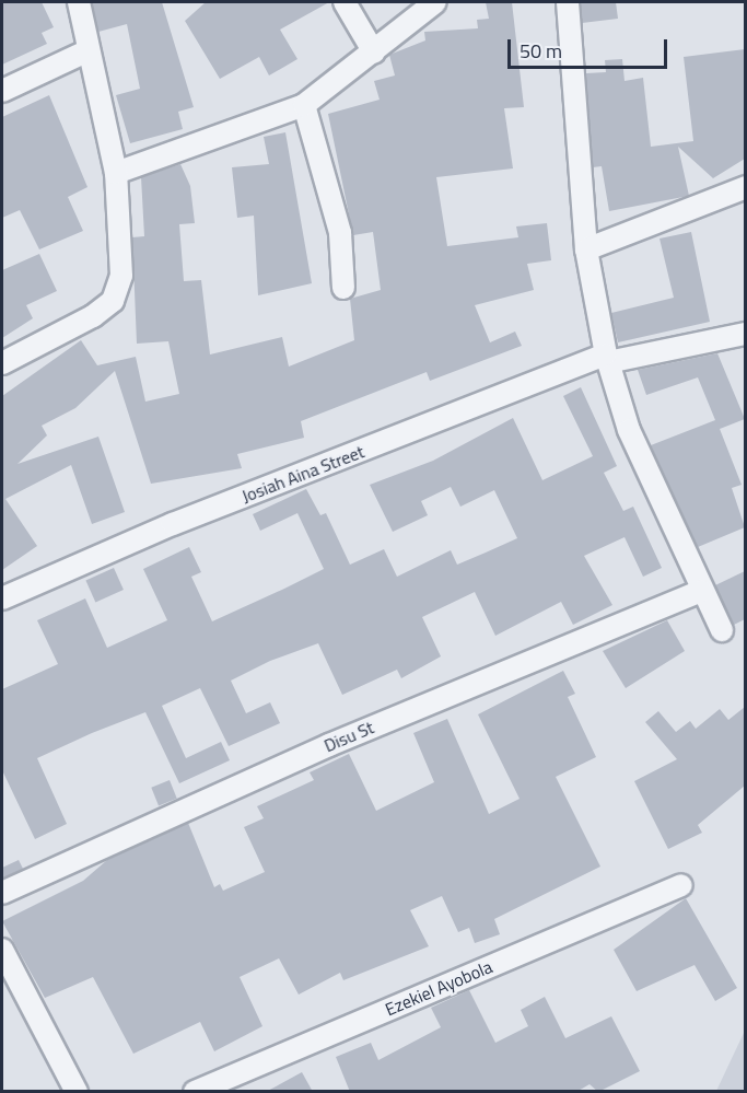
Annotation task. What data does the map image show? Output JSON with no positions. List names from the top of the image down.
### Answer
{
  "streets": {
    "street": ["Josiah Aina Street", "Disu St", "Ezekiel Ayobola"]
  },
  "scale_bar": "50 m"
}
